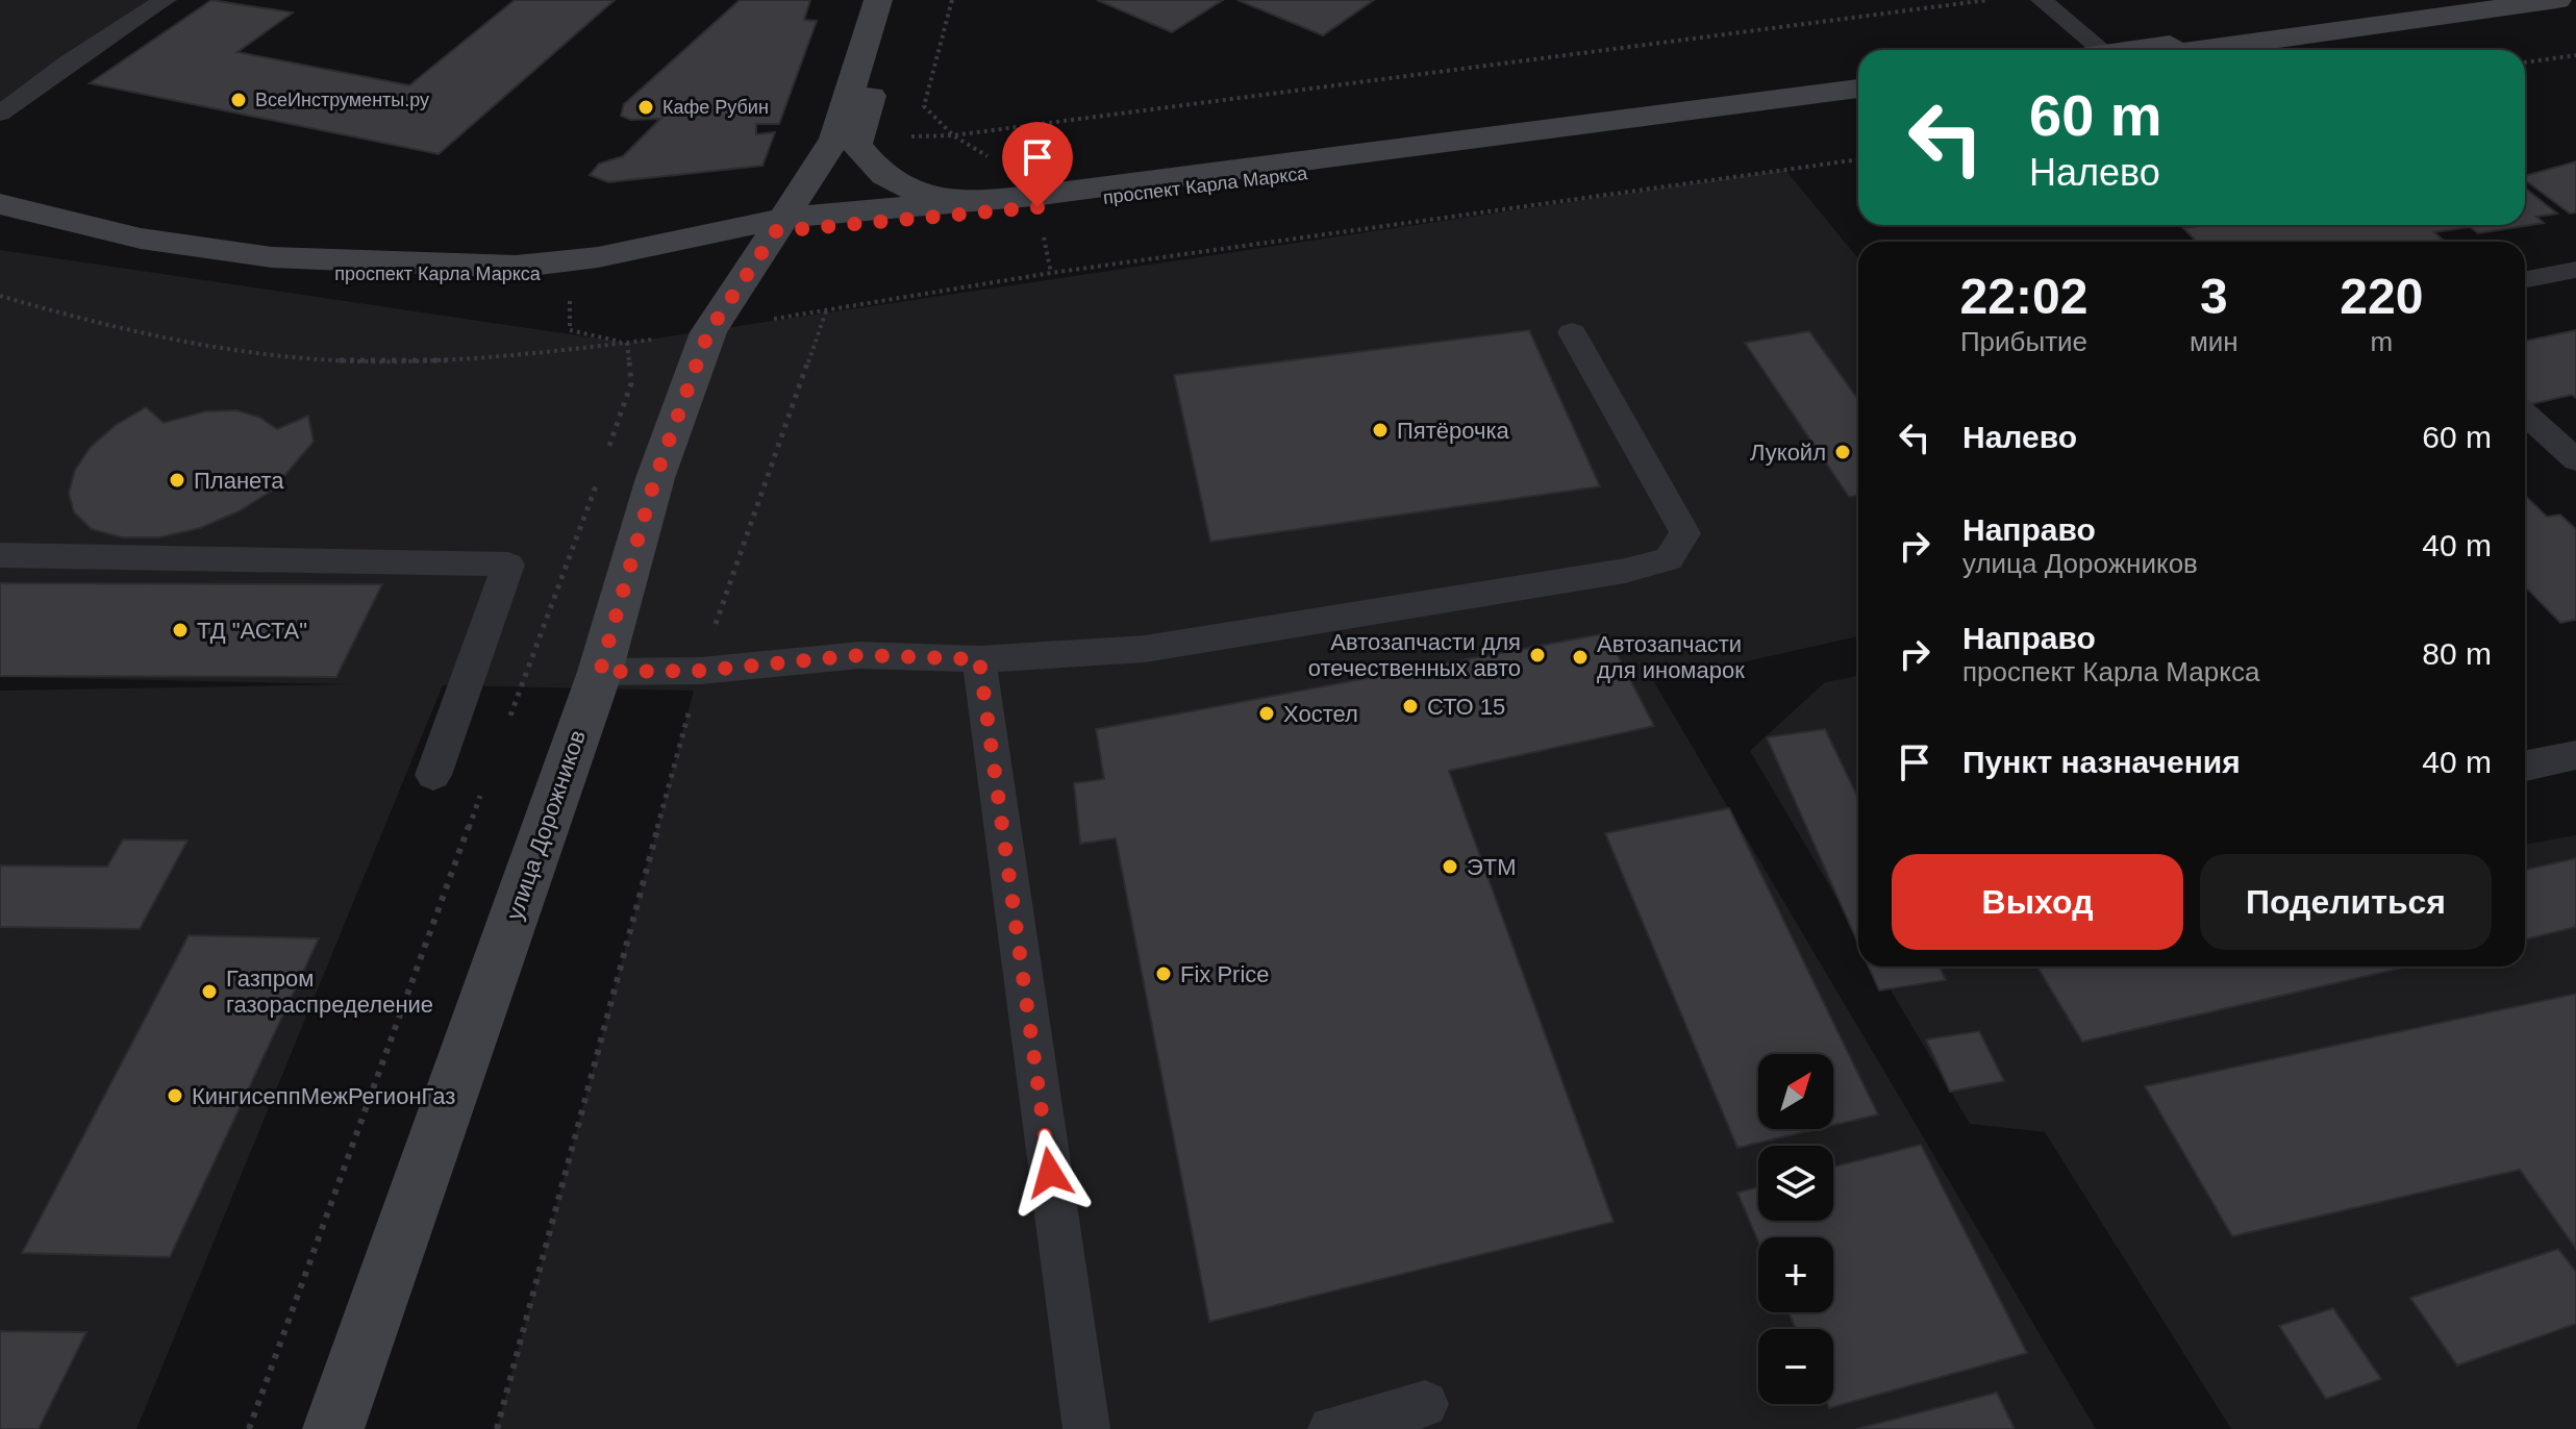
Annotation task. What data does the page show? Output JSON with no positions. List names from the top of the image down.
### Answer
{
  "streets": {
    "main road": ["проспект Карла Маркса", "улица Дорожников"]
  },
  "crossings": [
    ["проспект Карла Маркса", "улица Дорожников"]
  ],
  "places": [
    "ВсеИнструменты.ру",
    "Кафе Рубин",
    "Пятёрочка",
    "Лукойл",
    "Планета",
    "ТД \"АСТА\"",
    "Автозапчасти для отечественных авто",
    "Автозапчасти для иномарок",
    "СТО 15",
    "Хостел",
    "ЭТМ",
    "Fix Price",
    "Газпром газораспределение",
    "КингисеппМежРегионГаз"
  ],
  "north": "top right",
  "page": {
    "turn": ["60 m", "Налево"],
    "eta": [
      "22:02",
      "Прибытие",
      "3",
      "мин",
      "220",
      "m"
    ],
    "list": [
      {
        "name": "Налево",
        "value": "60 m"
      },
      {
        "name": "Направо",
        "note": "улица Дорожников",
        "value": "40 m"
      },
      {
        "name": "Направо",
        "note": "проспект Карла Маркса",
        "value": "80 m"
      },
      {
        "name": "Пункт назначения",
        "value": "40 m"
      }
    ],
    "buttons": ["Выход", "Поделиться"],
    "map_buttons": ["+", "−"]
  }
}
